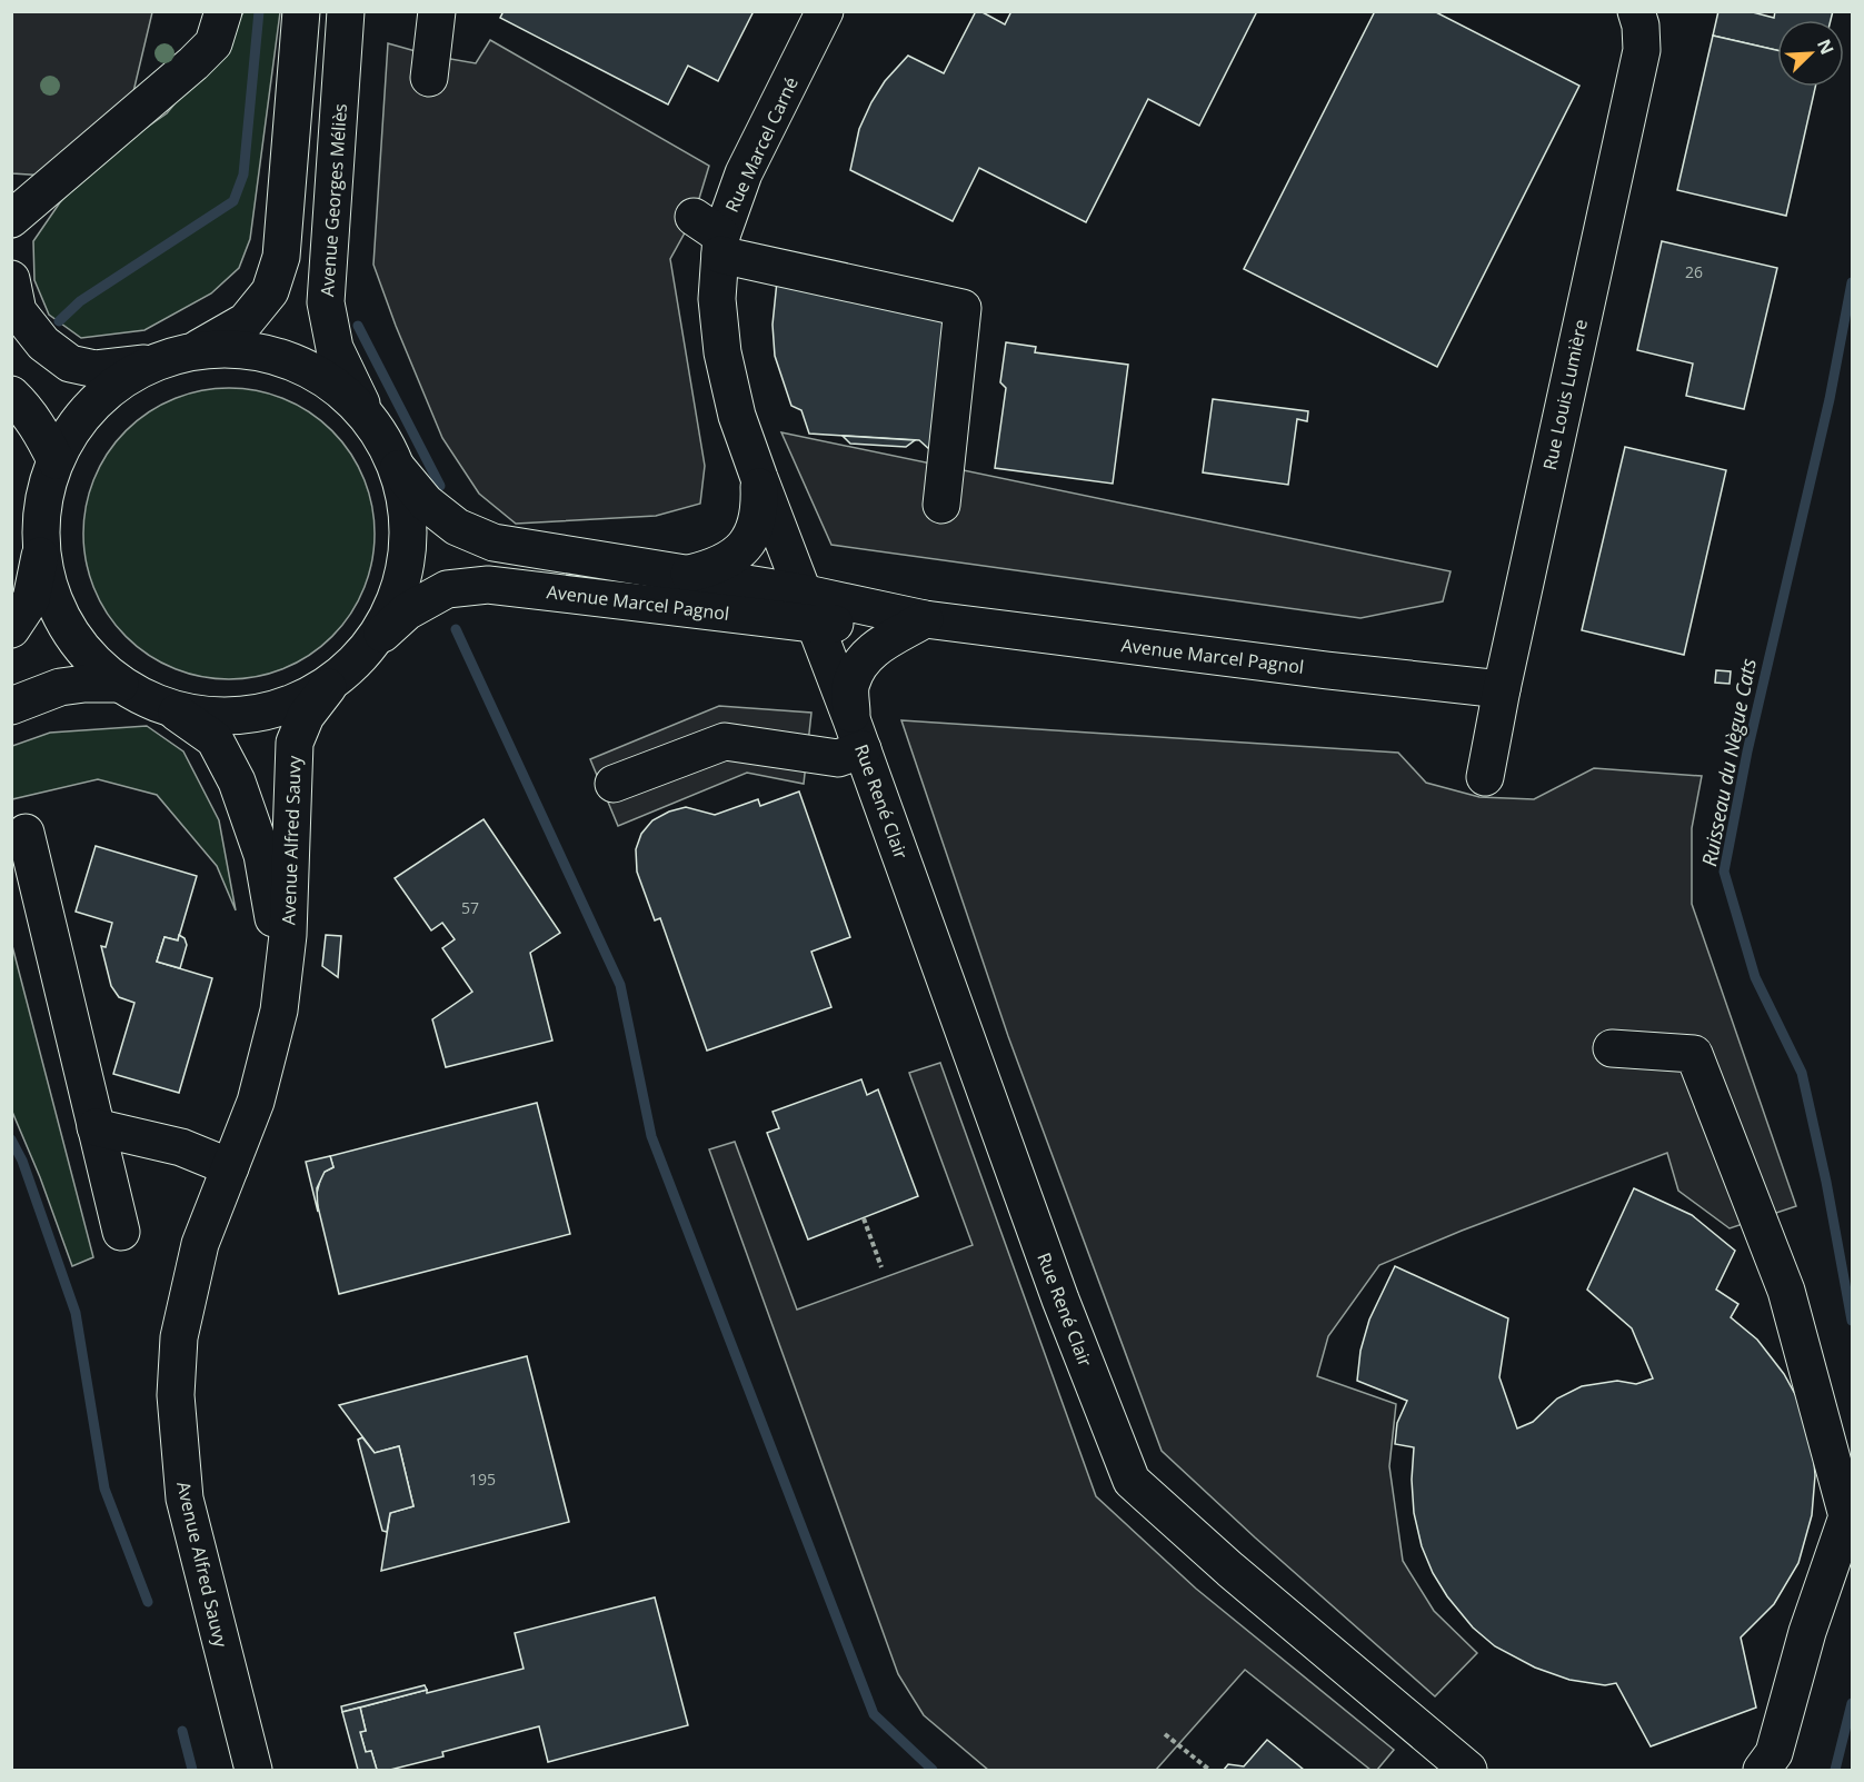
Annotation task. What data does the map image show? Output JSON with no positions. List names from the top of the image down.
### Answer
{
  "streets": {
    "street": [
      "Rue Marcel Carné",
      "Avenue Georges Méliès",
      "Rue Louis Lumière",
      "Avenue Marcel Pagnol",
      "Rue René Clair",
      "Avenue Alfred Sauvy"
    ]
  },
  "crossings": [
    ["Rue Marcel Carné", "Rue René Clair"],
    ["Rue Louis Lumière", "Avenue Marcel Pagnol"],
    ["Avenue Marcel Pagnol", "Rue René Clair"],
    ["Avenue Marcel Pagnol", "Avenue Alfred Sauvy"]
  ],
  "water": ["Ruisseau du Nègue Cats"],
  "house_numbers": ["26", "57", "195"],
  "north": "top right"
}
